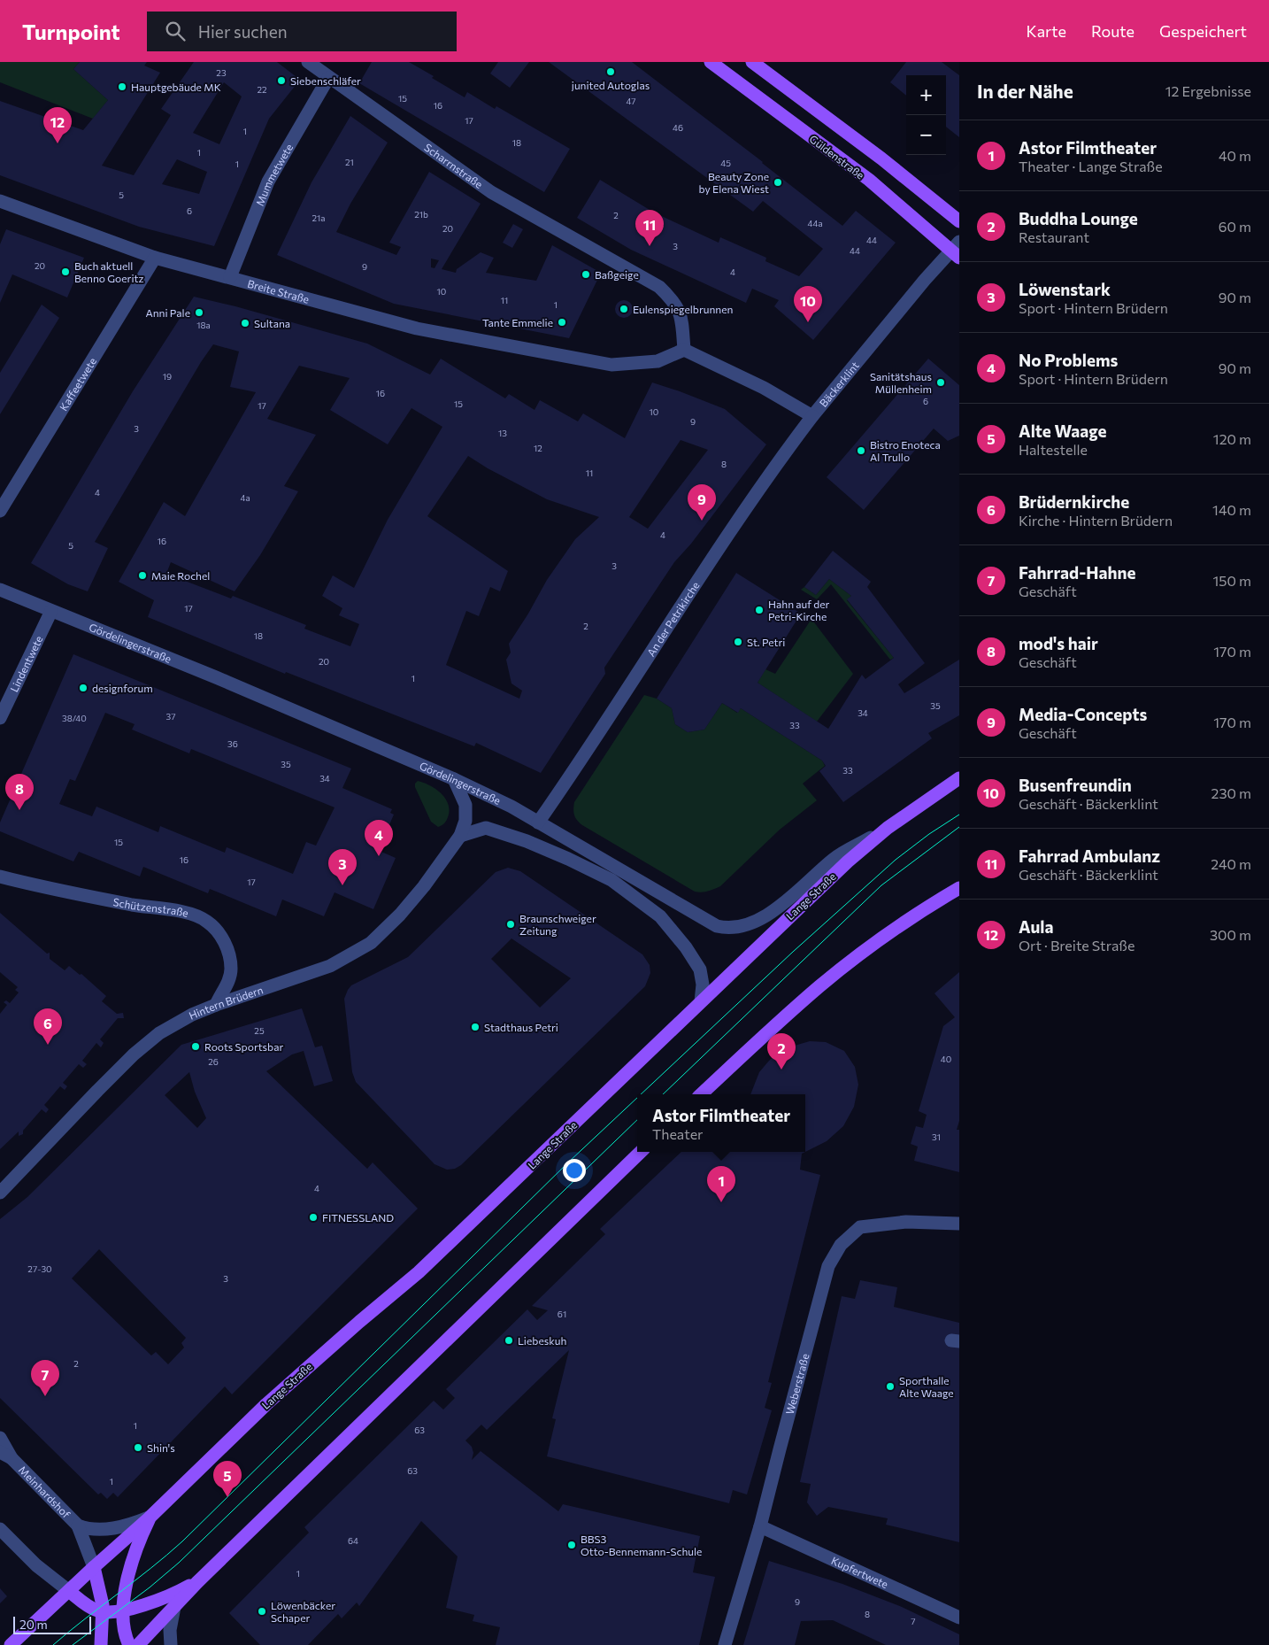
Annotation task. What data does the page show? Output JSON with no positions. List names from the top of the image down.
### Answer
{
  "streets": {
    "main road": ["Güldenstraße", "Lange Straße"],
    "street": [
      "Scharrnstraße",
      "Mummetwete",
      "Breite Straße",
      "Kaffeetwete",
      "Bäckerklint",
      "An der Petrikirche",
      "Gördelingerstraße",
      "Lindentwete",
      "Schützenstraße",
      "Hintern Brüdern",
      "Weberstraße",
      "Meinhardshof",
      "Kupfertwete"
    ]
  },
  "crossings": [
    ["Güldenstraße", "Bäckerklint"],
    ["Scharrnstraße", "Mummetwete"],
    ["Scharrnstraße", "Breite Straße"],
    ["Scharrnstraße", "Bäckerklint"],
    ["Mummetwete", "Breite Straße"],
    ["Breite Straße", "Kaffeetwete"],
    ["Breite Straße", "Bäckerklint"],
    ["Bäckerklint", "An der Petrikirche"],
    ["An der Petrikirche", "Gördelingerstraße"],
    ["Gördelingerstraße", "Lindentwete"],
    ["Gördelingerstraße", "Lange Straße"],
    ["Gördelingerstraße", "Hintern Brüdern"],
    ["Lange Straße", "Meinhardshof"],
    ["Schützenstraße", "Hintern Brüdern"],
    ["Weberstraße", "Kupfertwete"]
  ],
  "places": [
    "junited Autoglas",
    "Siebenschläfer",
    "Hauptgebäude MK",
    "Beauty Zone by Elena Wiest",
    "Buch aktuell Benno Goeritz",
    "Baßgeige",
    "Eulenspiegelbrunnen",
    "Anni Pale",
    "Tante Emmelie",
    "Sultana",
    "Sanitätshaus Müllenheim",
    "Bistro Enoteca Al Trullo",
    "Maie Rochel",
    "Hahn auf der Petri-Kirche",
    "St. Petri",
    "designforum",
    "Braunschweiger Zeitung",
    "Stadthaus Petri",
    "Roots Sportsbar",
    "FITNESSLAND",
    "Liebeskuh",
    "Sporthalle Alte Waage",
    "Shin's",
    "BBS3 Otto-Bennemann-Schule",
    "Löwenbäcker Schaper"
  ],
  "house_numbers": [
    "23",
    "22",
    "15",
    "47",
    "16",
    "17",
    "46",
    "1",
    "18",
    "1",
    "21",
    "45",
    "1",
    "5",
    "6",
    "21b",
    "2",
    "21a",
    "44a",
    "20",
    "44",
    "3",
    "44",
    "20",
    "9",
    "4",
    "10",
    "11",
    "1",
    "18a",
    "19",
    "16",
    "6",
    "15",
    "17",
    "10",
    "9",
    "3",
    "13",
    "12",
    "8",
    "11",
    "4",
    "4a",
    "4",
    "16",
    "5",
    "3",
    "17",
    "2",
    "18",
    "20",
    "1",
    "35",
    "34",
    "37",
    "38/40",
    "33",
    "36",
    "35",
    "33",
    "34",
    "15",
    "16",
    "17",
    "25",
    "40",
    "26",
    "31",
    "4",
    "27-30",
    "3",
    "61",
    "2",
    "1",
    "63",
    "63",
    "1",
    "64",
    "1",
    "9",
    "8",
    "7"
  ],
  "scale_bar": "20 m",
  "page": {
    "header": "Turnpoint",
    "search": "Hier suchen",
    "nav": ["Karte", "Route", "Gespeichert"],
    "heading": ["In der Nähe", "12 Ergebnisse"],
    "map_buttons": ["+", "−"],
    "pins": [
      "12",
      "11",
      "10",
      "9",
      "8",
      "4",
      "3",
      "6",
      "2",
      "1",
      "7",
      "5"
    ],
    "list": [
      {
        "mark": "1",
        "name": "Astor Filmtheater",
        "note": "Theater · Lange Straße",
        "value": "40 m"
      },
      {
        "mark": "2",
        "name": "Buddha Lounge",
        "note": "Restaurant",
        "value": "60 m"
      },
      {
        "mark": "3",
        "name": "Löwenstark",
        "note": "Sport · Hintern Brüdern",
        "value": "90 m"
      },
      {
        "mark": "4",
        "name": "No Problems",
        "note": "Sport · Hintern Brüdern",
        "value": "90 m"
      },
      {
        "mark": "5",
        "name": "Alte Waage",
        "note": "Haltestelle",
        "value": "120 m"
      },
      {
        "mark": "6",
        "name": "Brüdernkirche",
        "note": "Kirche · Hintern Brüdern",
        "value": "140 m"
      },
      {
        "mark": "7",
        "name": "Fahrrad-Hahne",
        "note": "Geschäft",
        "value": "150 m"
      },
      {
        "mark": "8",
        "name": "mod's hair",
        "note": "Geschäft",
        "value": "170 m"
      },
      {
        "mark": "9",
        "name": "Media-Concepts",
        "note": "Geschäft",
        "value": "170 m"
      },
      {
        "mark": "10",
        "name": "Busenfreundin",
        "note": "Geschäft · Bäckerklint",
        "value": "230 m"
      },
      {
        "mark": "11",
        "name": "Fahrrad Ambulanz",
        "note": "Geschäft · Bäckerklint",
        "value": "240 m"
      },
      {
        "mark": "12",
        "name": "Aula",
        "note": "Ort · Breite Straße",
        "value": "300 m"
      }
    ],
    "popup": ["Astor Filmtheater", "Theater"],
    "scale": "20 m"
  }
}
